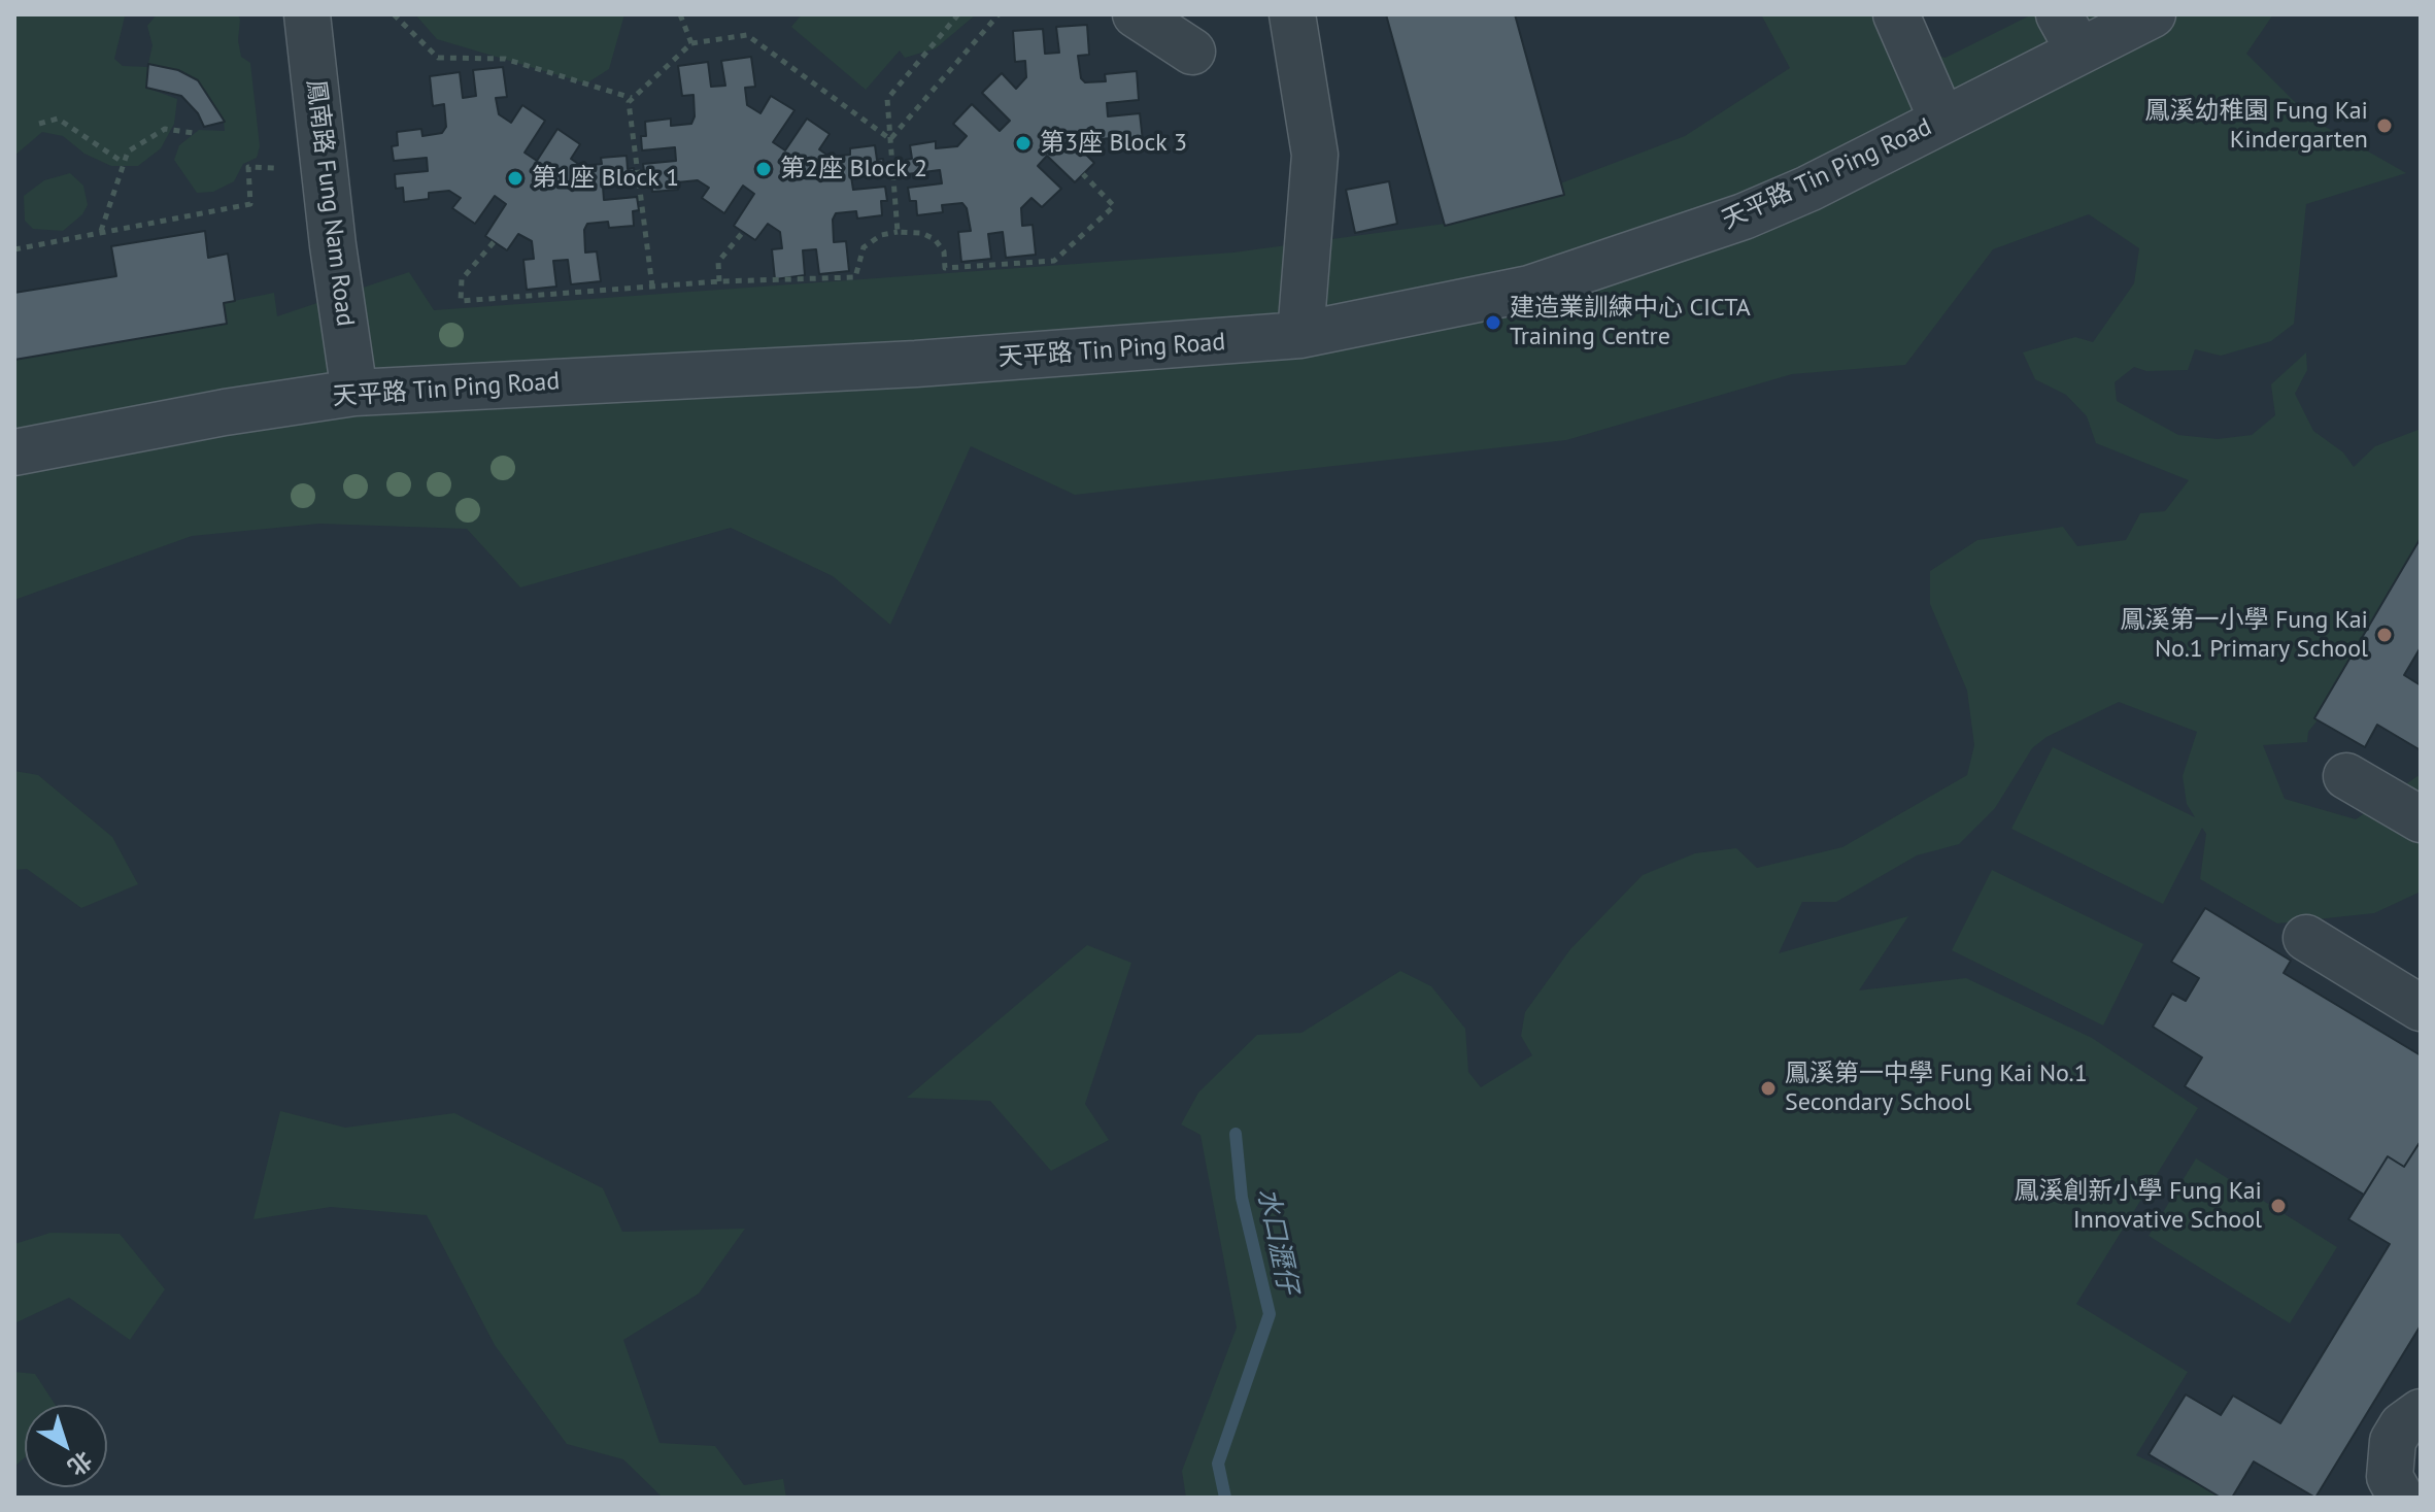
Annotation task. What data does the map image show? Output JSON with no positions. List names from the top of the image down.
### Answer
{
  "streets": {
    "street": ["天平路 Tin Ping Road", "鳳南路 Fung Nam Road"]
  },
  "crossings": [
    ["天平路 Tin Ping Road", "鳳南路 Fung Nam Road"]
  ],
  "water": ["水口瀝仔"],
  "places": [
    "鳳溪幼稚園 Fung Kai Kindergarten",
    "第3座 Block 3",
    "第2座 Block 2",
    "第1座 Block 1",
    "建造業訓練中心 CICTA Training Centre",
    "鳳溪第一小學 Fung Kai No.1 Primary School",
    "鳳溪第一中學 Fung Kai No.1 Secondary School",
    "鳳溪創新小學 Fung Kai Innovative School"
  ],
  "north": "bottom right"
}
